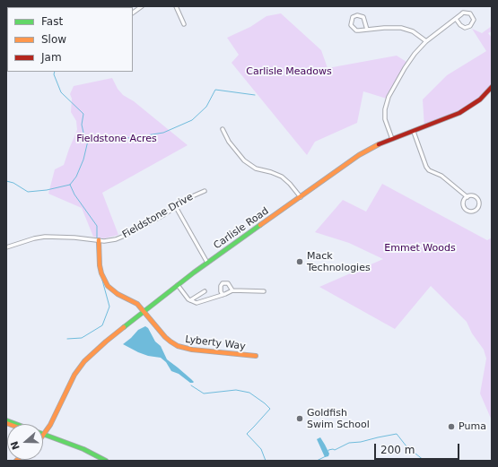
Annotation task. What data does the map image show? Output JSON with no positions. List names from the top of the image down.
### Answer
{
  "streets": {
    "main road": ["Carlisle Road", "Lyberty Way"],
    "street": ["Fieldstone Drive"]
  },
  "crossings": [
    ["Fieldstone Drive", "Lyberty Way"],
    ["Carlisle Road", "Lyberty Way"]
  ],
  "parks": ["Carlisle Meadows", "Fieldstone Acres", "Emmet Woods"],
  "places": ["Mack Technologies", "Goldfish Swim School", "Puma"],
  "legend": ["Fast", "Slow", "Jam"],
  "scale_bar": "200 m",
  "north": "left"
}
